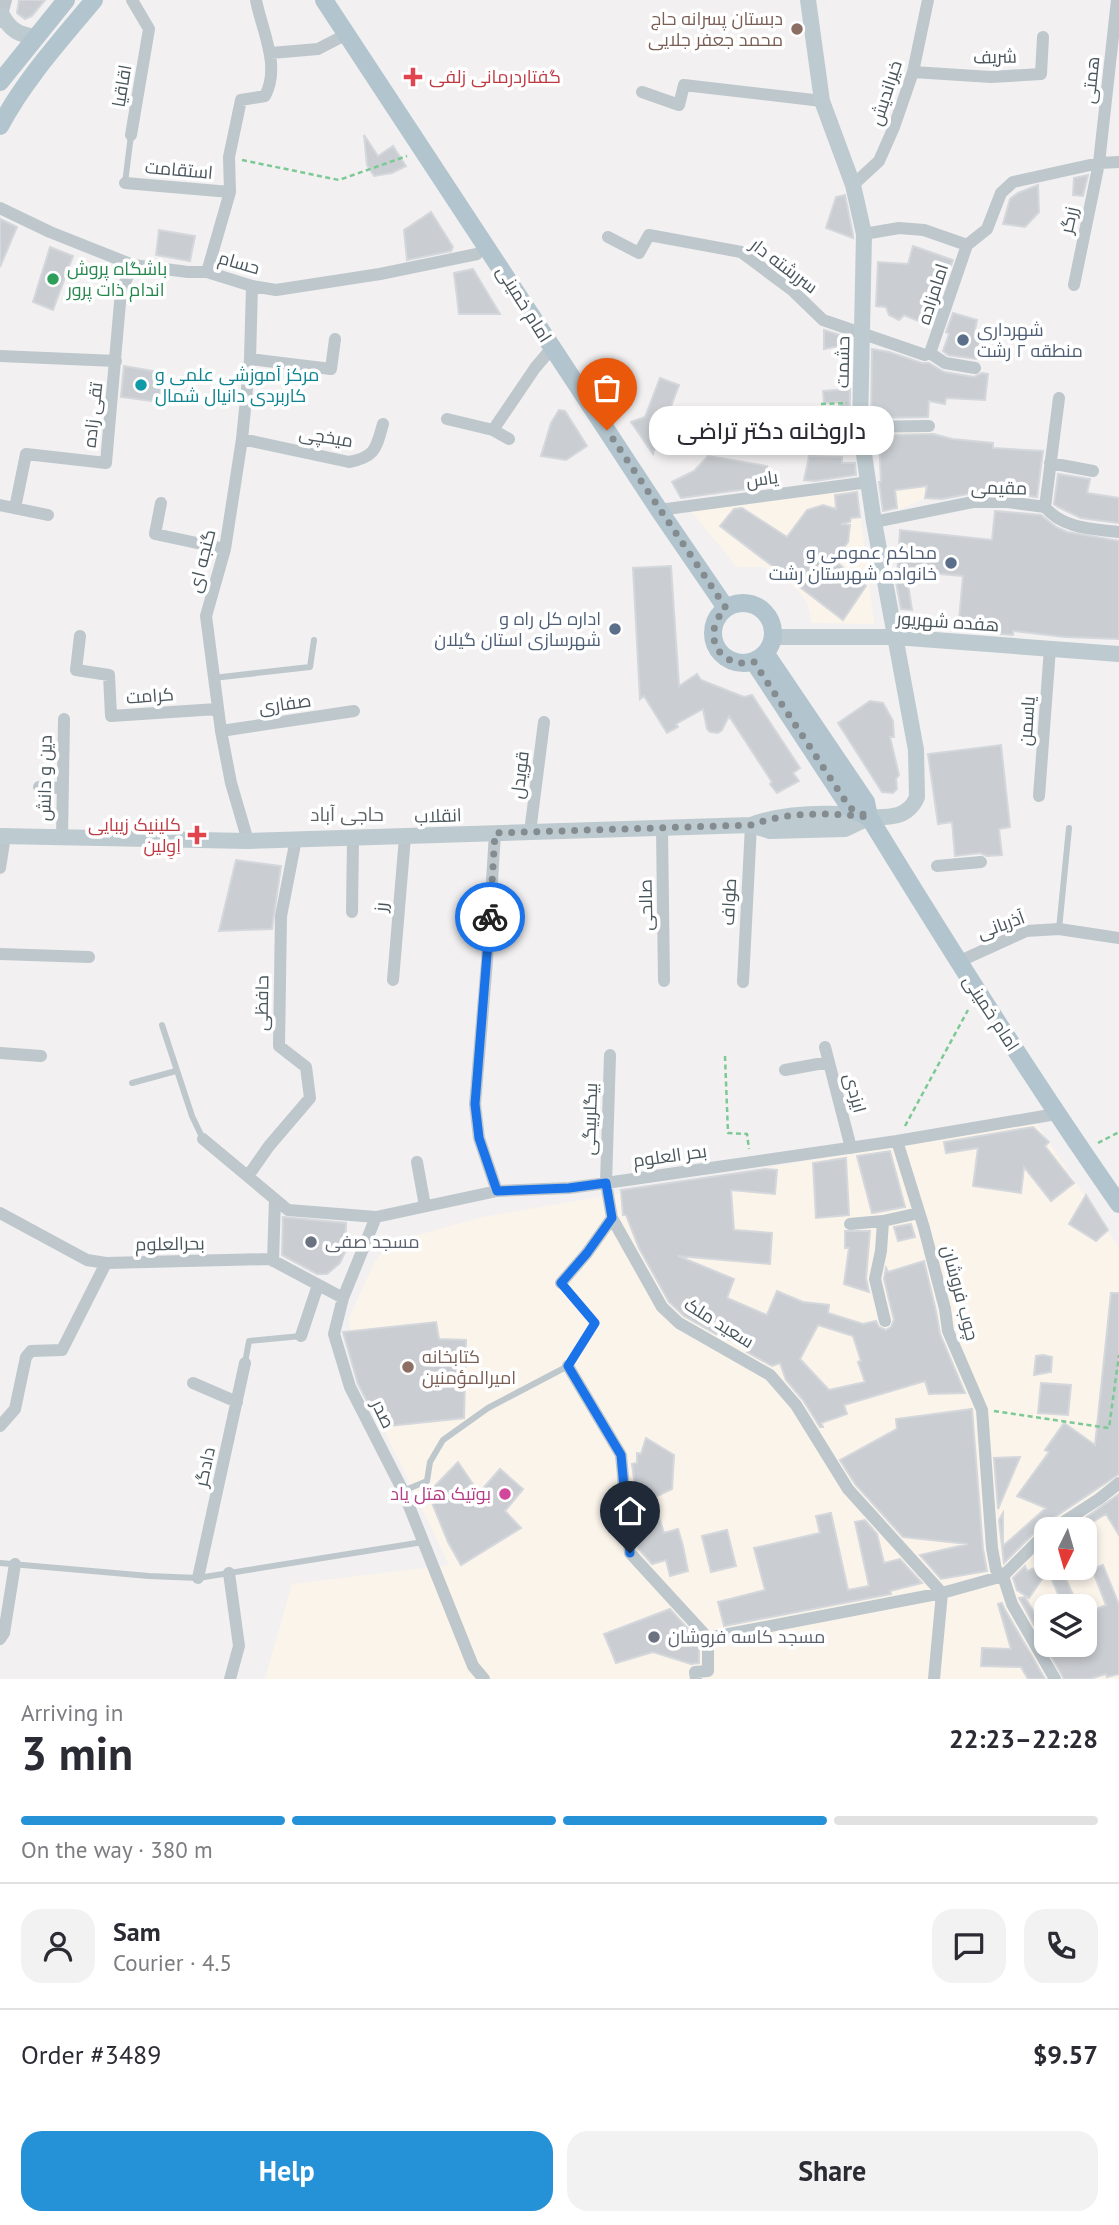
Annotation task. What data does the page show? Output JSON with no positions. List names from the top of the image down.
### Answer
{
  "streets": {
    "main road": [
      "امام خمینی",
      "حشمت",
      "هفده شهریور",
      "انقلاب"
    ],
    "street": [
      "شریف",
      "همتی",
      "اقاقیا",
      "خیراندیش",
      "استقامت",
      "زرگر",
      "حسام",
      "سررشته دار",
      "امامزاده",
      "تقی زاده",
      "میخچی",
      "یاس",
      "مقیمی",
      "گنجه ای",
      "کرامت",
      "صفاری",
      "یاسمن",
      "قویدل",
      "دین و دانش",
      "طواف",
      "صالحی",
      "رز",
      "آذربانی",
      "حافظی",
      "ایزدی",
      "بیگلربیگی",
      "بحر العلوم",
      "بحرالعلوم",
      "چوب فروشان",
      "سعید ملک",
      "صدر",
      "دادگر"
    ]
  },
  "crossings": [
    ["شریف", "خیراندیش"],
    ["همتی", "زرگر"],
    ["اقاقیا", "استقامت"],
    ["خیراندیش", "حشمت"],
    ["استقامت", "حسام"],
    ["حسام", "امام خمینی"],
    ["حسام", "تقی زاده"],
    ["حسام", "گنجه ای"],
    ["سررشته دار", "حشمت"],
    ["امام خمینی", "حشمت"],
    ["امام خمینی", "یاس"],
    ["امام خمینی", "هفده شهریور"],
    ["امام خمینی", "انقلاب"],
    ["امام خمینی", "آذربانی"],
    ["امام خمینی", "بحر العلوم"],
    ["حشمت", "یاس"],
    ["حشمت", "مقیمی"],
    ["حشمت", "هفده شهریور"],
    ["حشمت", "انقلاب"],
    ["میخچی", "گنجه ای"],
    ["گنجه ای", "کرامت"],
    ["گنجه ای", "صفاری"],
    ["گنجه ای", "انقلاب"],
    ["هفده شهریور", "یاسمن"],
    ["قویدل", "انقلاب"],
    ["دین و دانش", "انقلاب"],
    ["انقلاب", "طواف"],
    ["انقلاب", "صالحی"],
    ["انقلاب", "رز"],
    ["انقلاب", "حافظی"],
    ["ایزدی", "بحر العلوم"],
    ["بیگلربیگی", "بحر العلوم"],
    ["بیگلربیگی", "سعید ملک"],
    ["بحر العلوم", "چوب فروشان"],
    ["بحر العلوم", "سعید ملک"],
    ["بحرالعلوم", "صدر"]
  ],
  "districts": ["حاجی آباد"],
  "places": {
    "other": [
      "دبستان پسرانه حاج محمد جعفر جلایی",
      "باشگاه پروش اندام ذات پرور",
      "شهرداری منطقه ۲ رشت",
      "مرکز آموزشی علمی و کاربردی دانیال شمال",
      "داروخانه دکتر تراضی",
      "محاکم عمومی و خانواده شهرستان رشت",
      "اداره کل راه و شهرسازی استان گیلان",
      "مسجد صفی",
      "کتابخانه امیرالمؤمنین",
      "بوتیک هتل یاد",
      "مسجد کاسه فروشان"
    ],
    "health": ["گفتاردرمانی زلفی", "کلینیک زیبایی اِوِلین"]
  },
  "north": "bottom",
  "page": {
    "bubble": "داروخانه دکتر تراضی",
    "heading": ["3 min", "Arriving in", "22:23–22:28"],
    "panel": [
      "Sam",
      "Courier · 4.5",
      "Order #3489",
      "$9.57"
    ],
    "bar": "On the way · 380 m",
    "buttons": ["Help", "Share"]
  }
}
